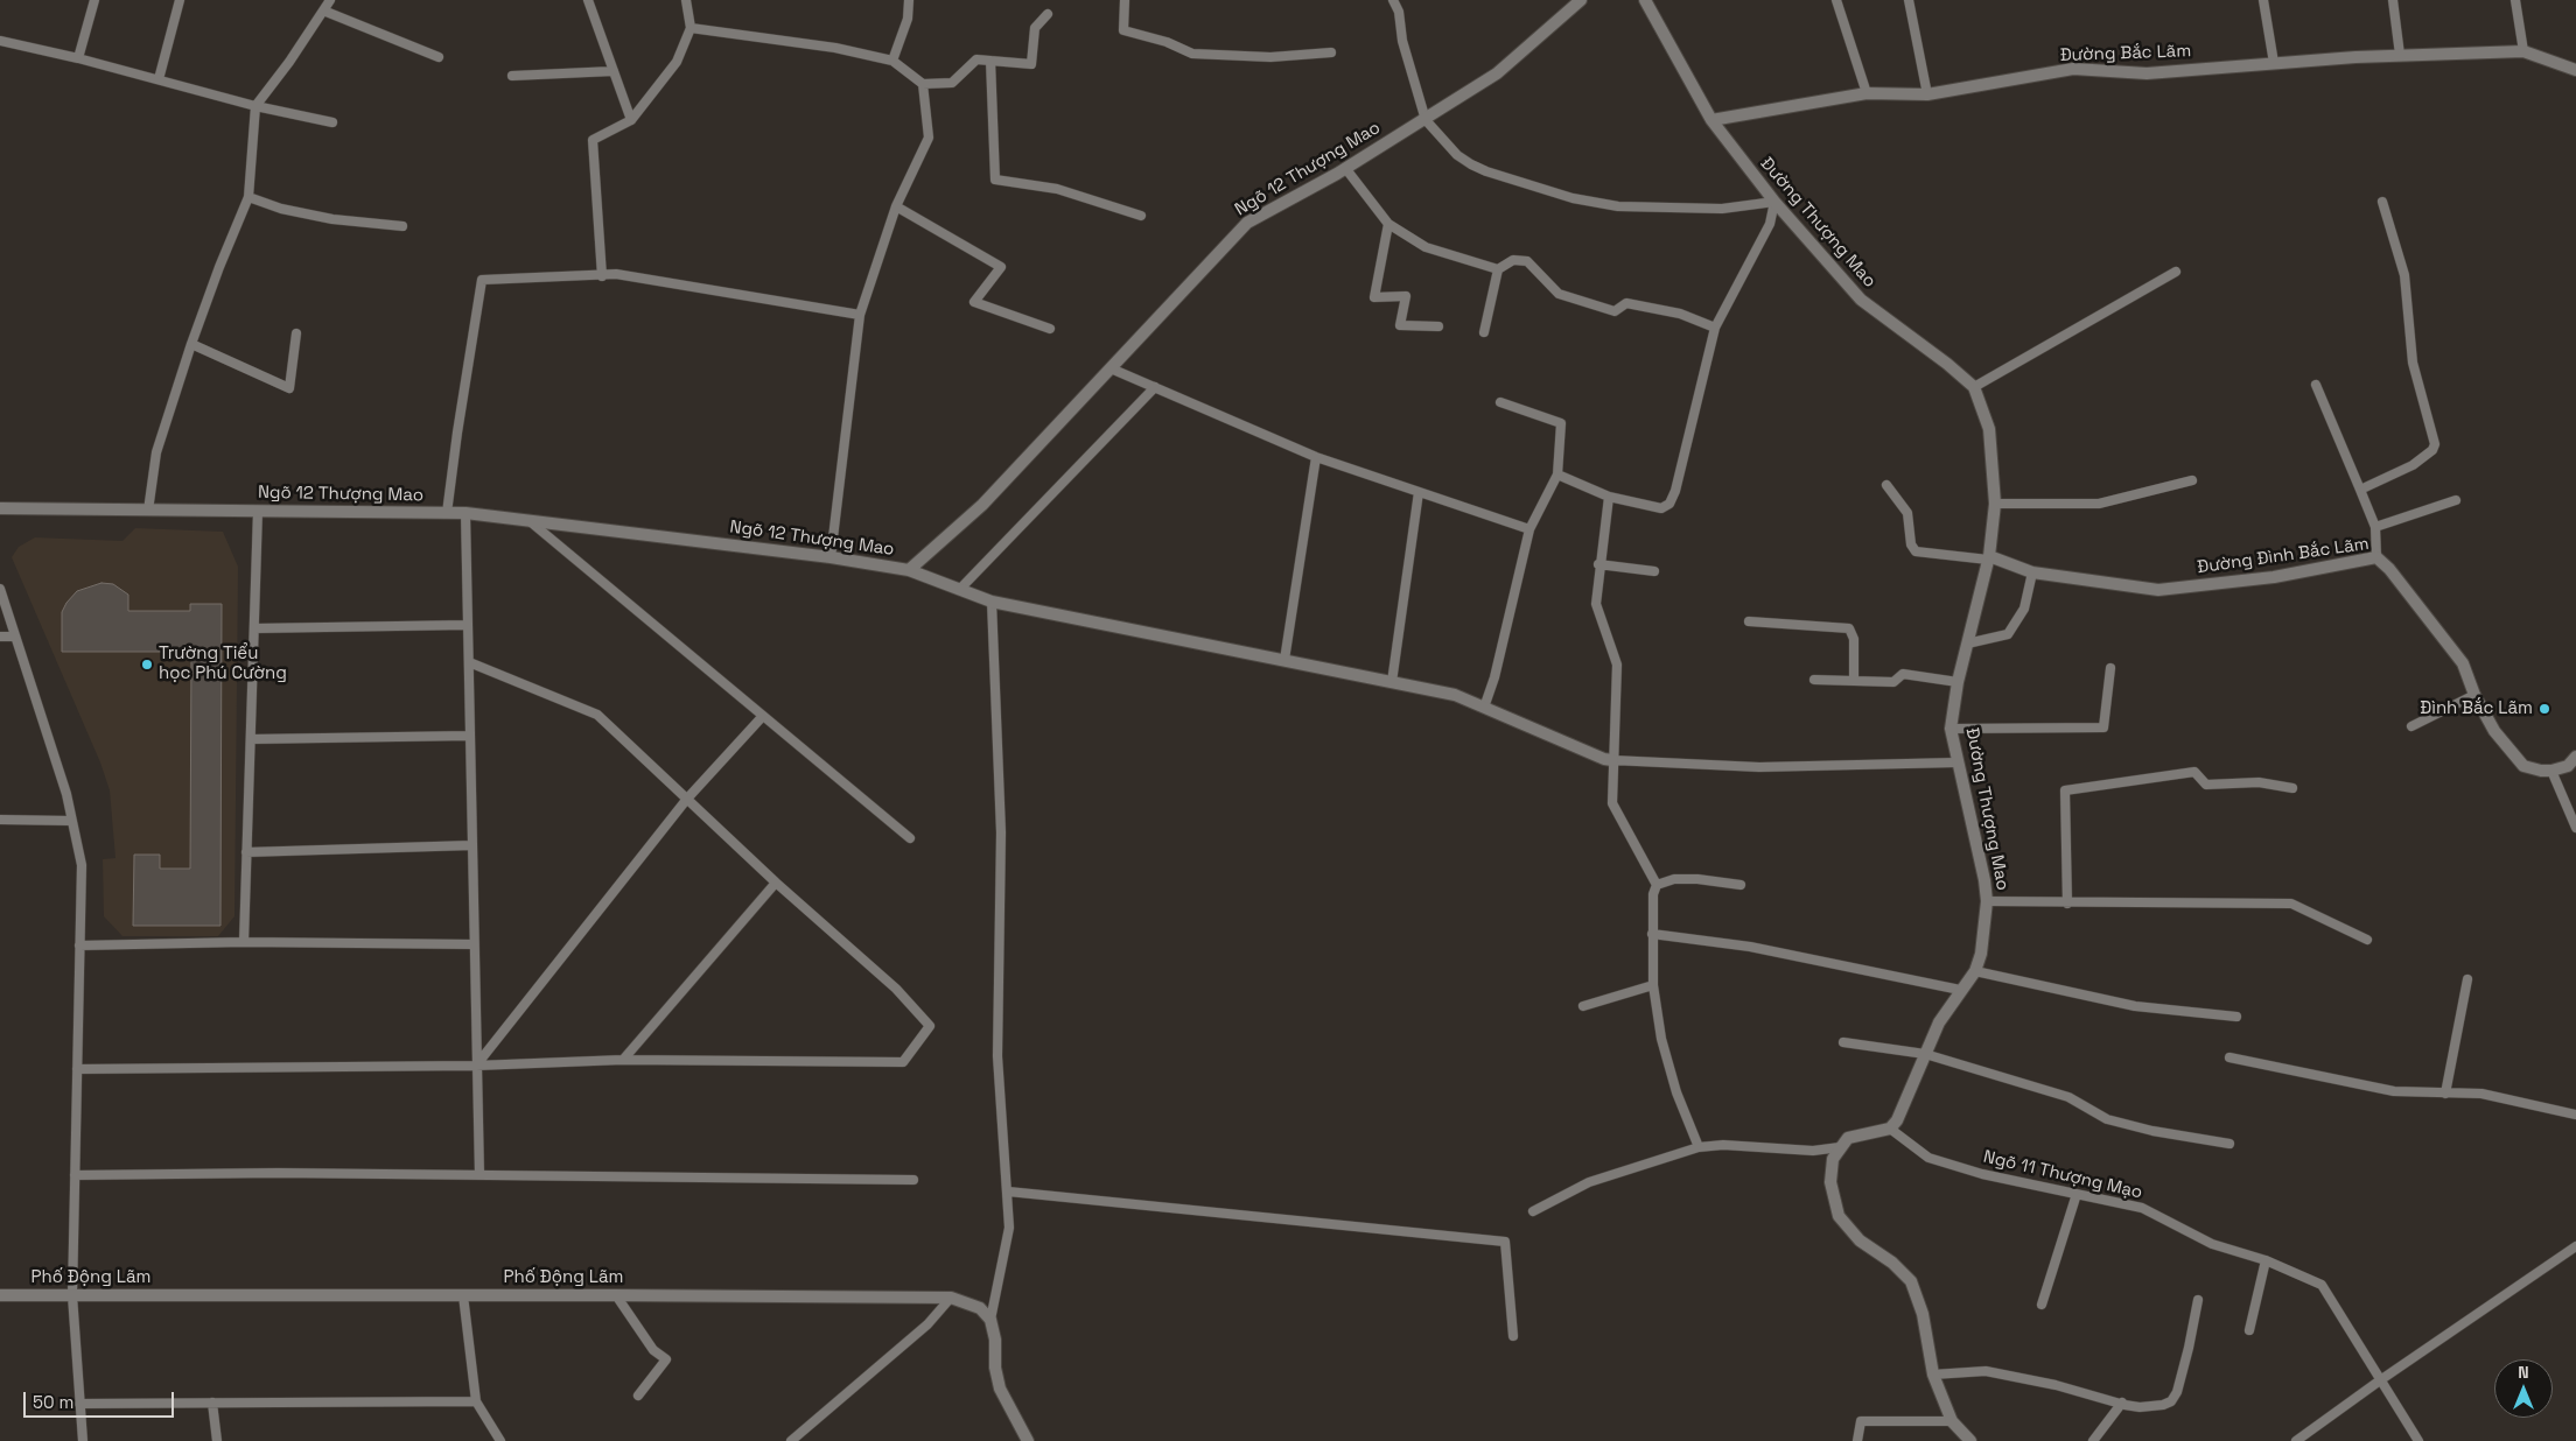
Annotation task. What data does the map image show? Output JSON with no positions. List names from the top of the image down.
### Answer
{
  "streets": {
    "street": [
      "Đường Bắc Lãm",
      "Ngõ 12 Thượng Mao",
      "Đường Thượng Mao",
      "Đường Đình Bắc Lãm",
      "Phố Động Lãm"
    ],
    "lane": ["Ngõ 11 Thượng Mạo"]
  },
  "crossings": [
    ["Đường Bắc Lãm", "Đường Thượng Mao"],
    ["Đường Thượng Mao", "Đường Đình Bắc Lãm"],
    ["Đường Thượng Mao", "Ngõ 11 Thượng Mạo"]
  ],
  "places": ["Trường Tiểu học Phú Cường", "Đình Bắc Lãm"],
  "scale_bar": "50 m",
  "north": "top"
}
